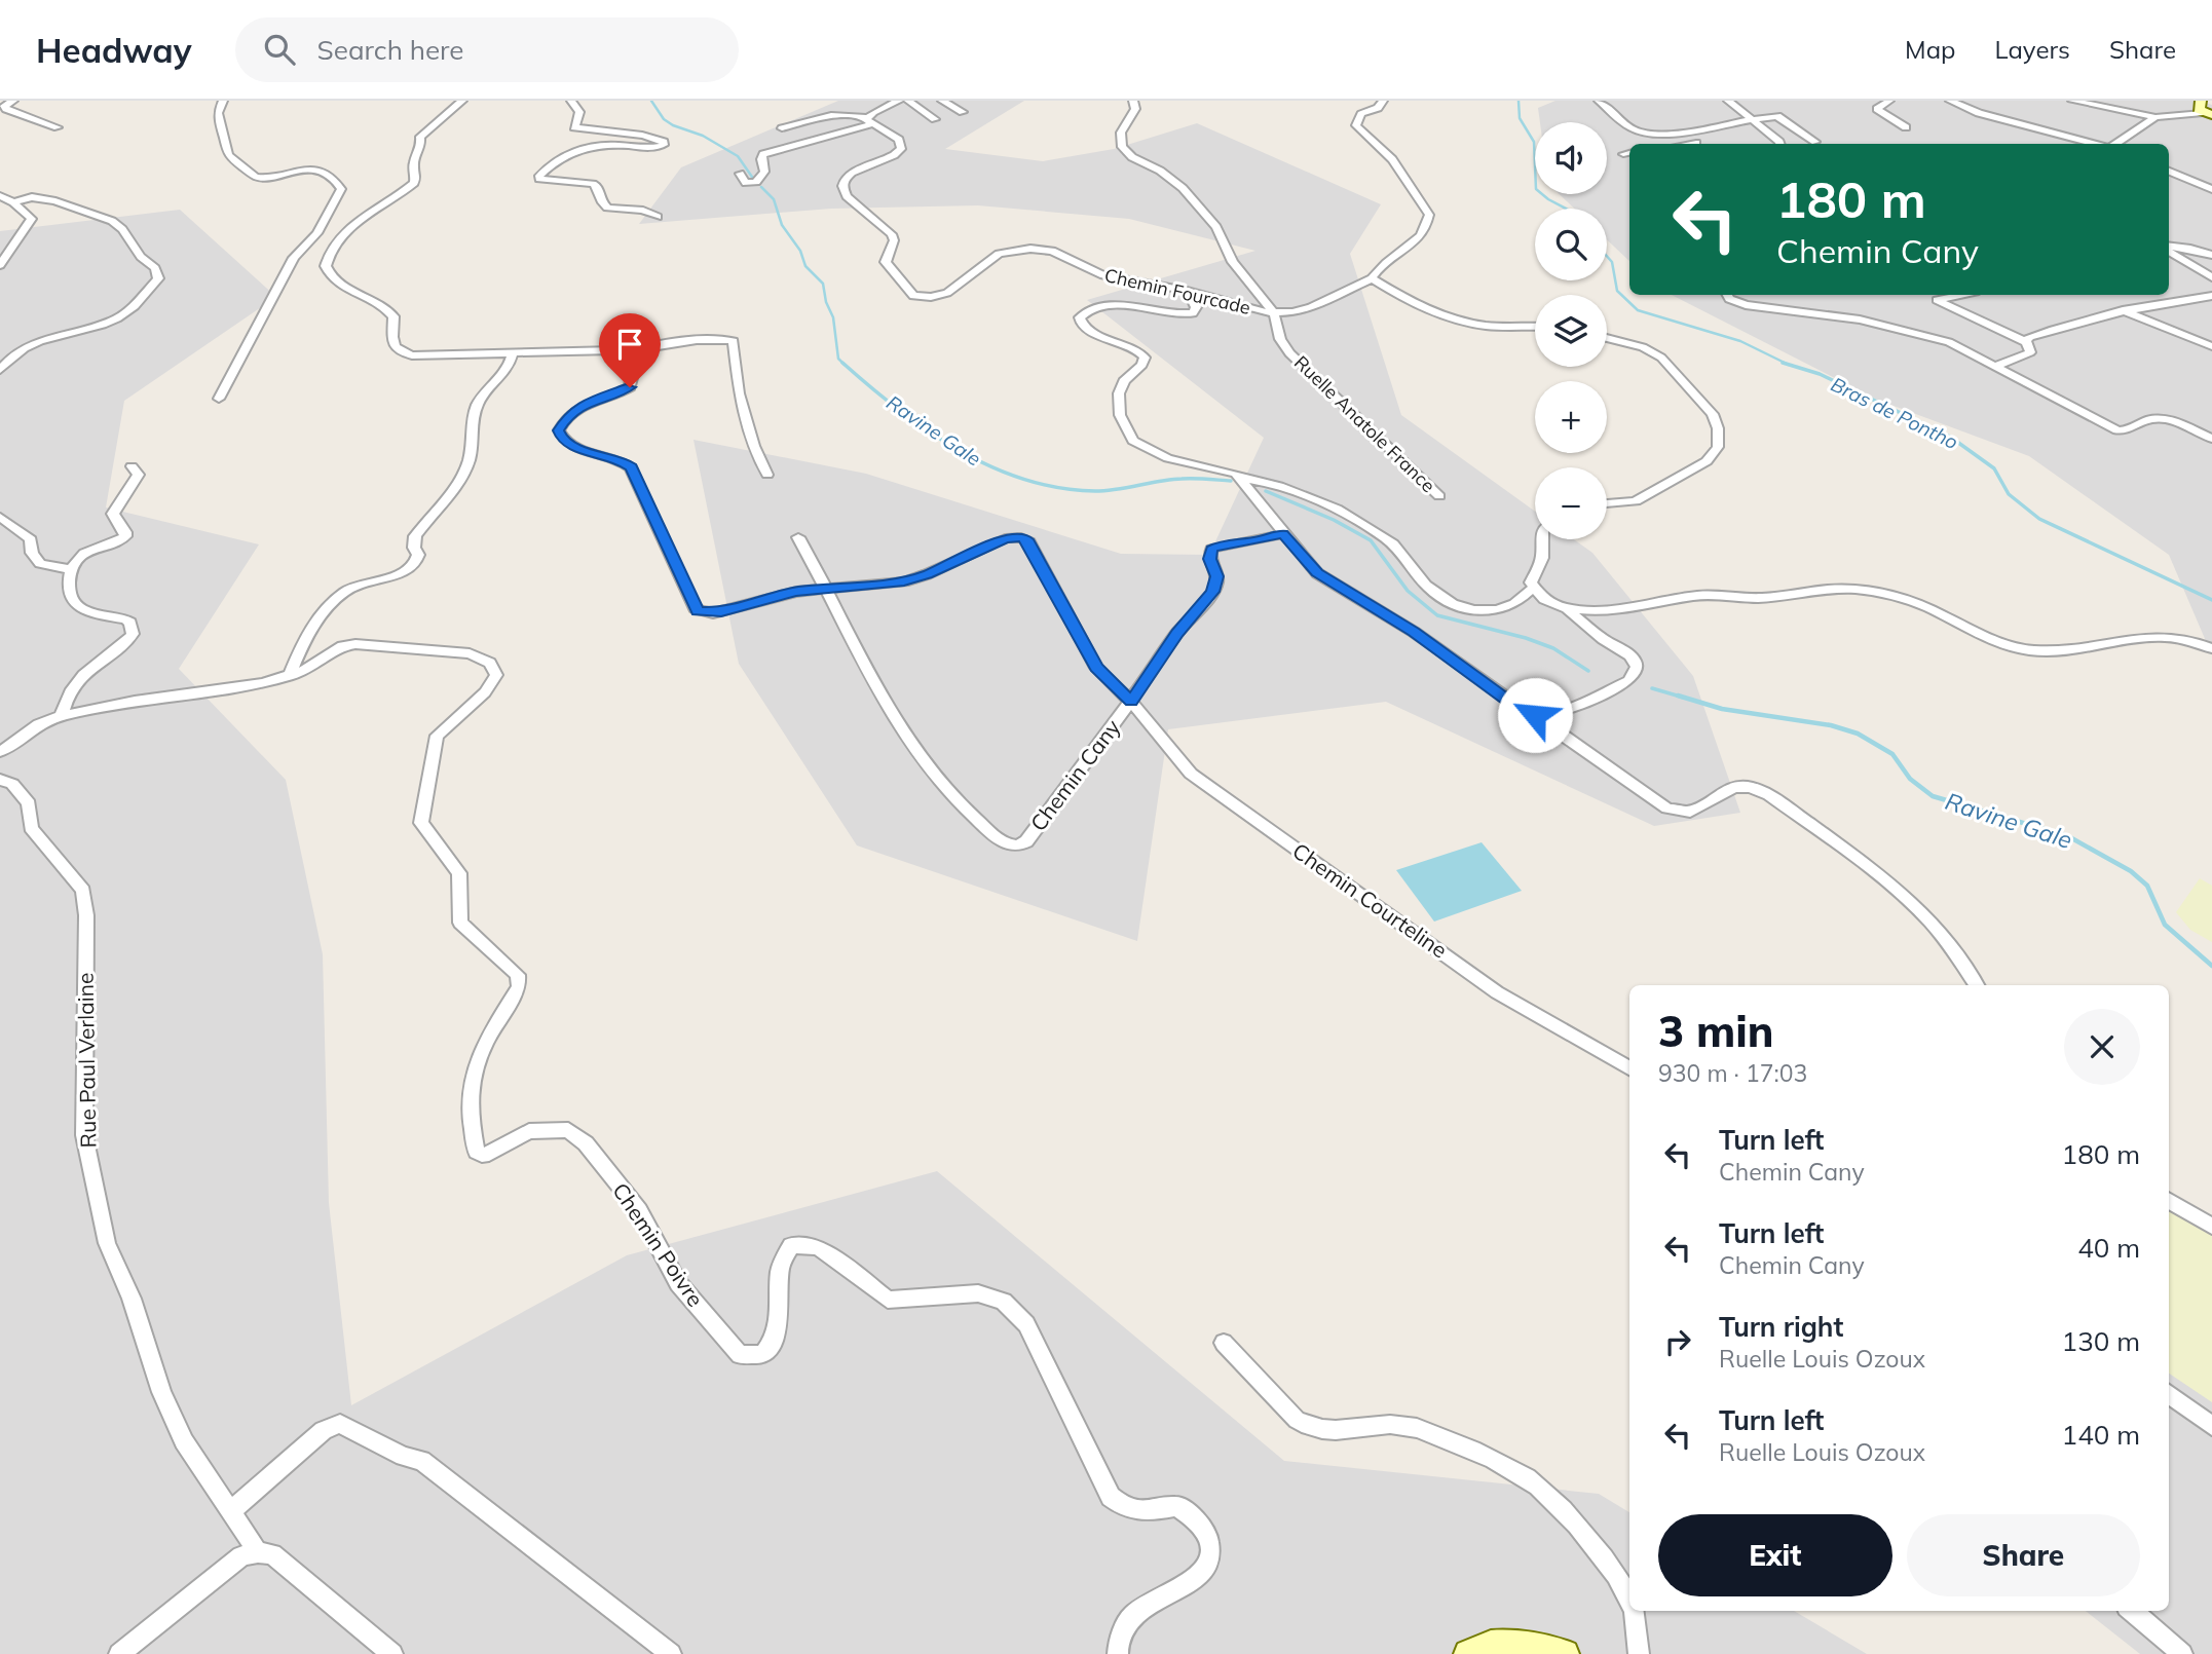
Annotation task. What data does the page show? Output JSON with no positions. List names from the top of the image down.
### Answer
{
  "streets": {
    "street": [
      "Chemin Fourcade",
      "Ruelle Anatole France",
      "Chemin Cany",
      "Chemin Courteline",
      "Rue Paul Verlaine",
      "Chemin Poivre"
    ]
  },
  "crossings": [
    ["Chemin Fourcade", "Ruelle Anatole France"],
    ["Chemin Cany", "Chemin Courteline"]
  ],
  "water": ["Bras de Pontho", "Ravine Gale"],
  "page": {
    "header": "Headway",
    "search": "Search here",
    "nav": ["Map", "Layers", "Share"],
    "map_buttons": ["+", "−"],
    "turn": ["180 m", "Chemin Cany"],
    "heading": ["3 min", "930 m · 17:03"],
    "list": [
      {
        "name": "Turn left",
        "note": "Chemin Cany",
        "value": "180 m"
      },
      {
        "name": "Turn left",
        "note": "Chemin Cany",
        "value": "40 m"
      },
      {
        "name": "Turn right",
        "note": "Ruelle Louis Ozoux",
        "value": "130 m"
      },
      {
        "name": "Turn left",
        "note": "Ruelle Louis Ozoux",
        "value": "140 m"
      }
    ],
    "buttons": ["Exit", "Share"]
  }
}
